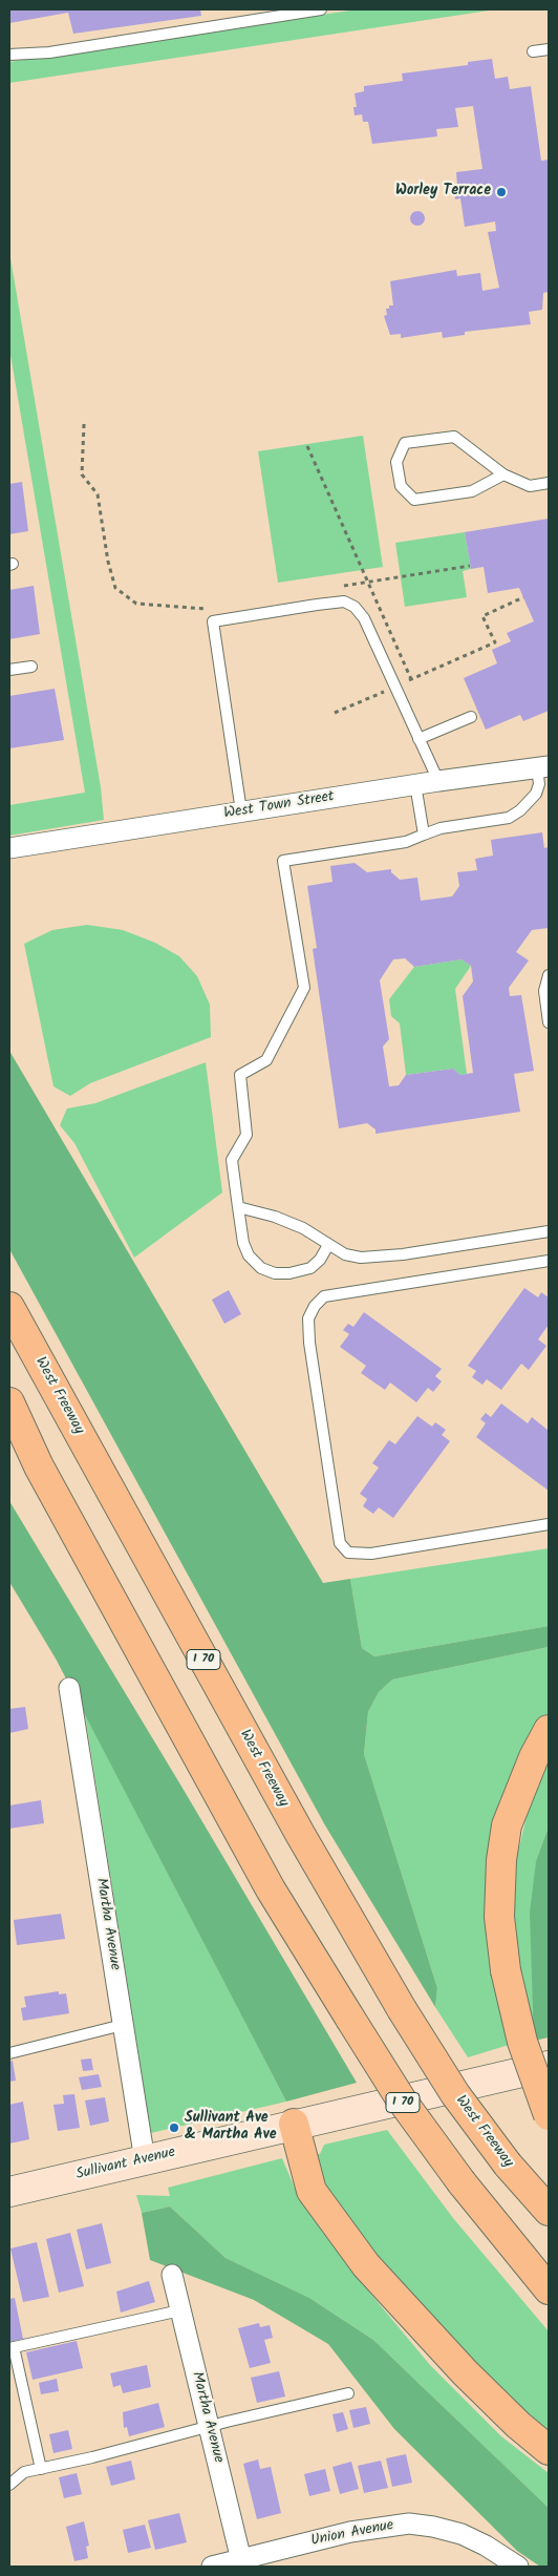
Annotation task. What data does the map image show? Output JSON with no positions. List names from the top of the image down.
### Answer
{
  "streets": {
    "highway": ["West Freeway", "I 70"],
    "main road": ["Sullivant Avenue"],
    "street": ["West Town Street", "Martha Avenue", "Union Avenue"]
  },
  "crossings": [
    ["Martha Avenue", "Sullivant Avenue"],
    ["Martha Avenue", "Union Avenue"]
  ],
  "places": ["Worley Terrace", "Sullivant Ave & Martha Ave"]
}
